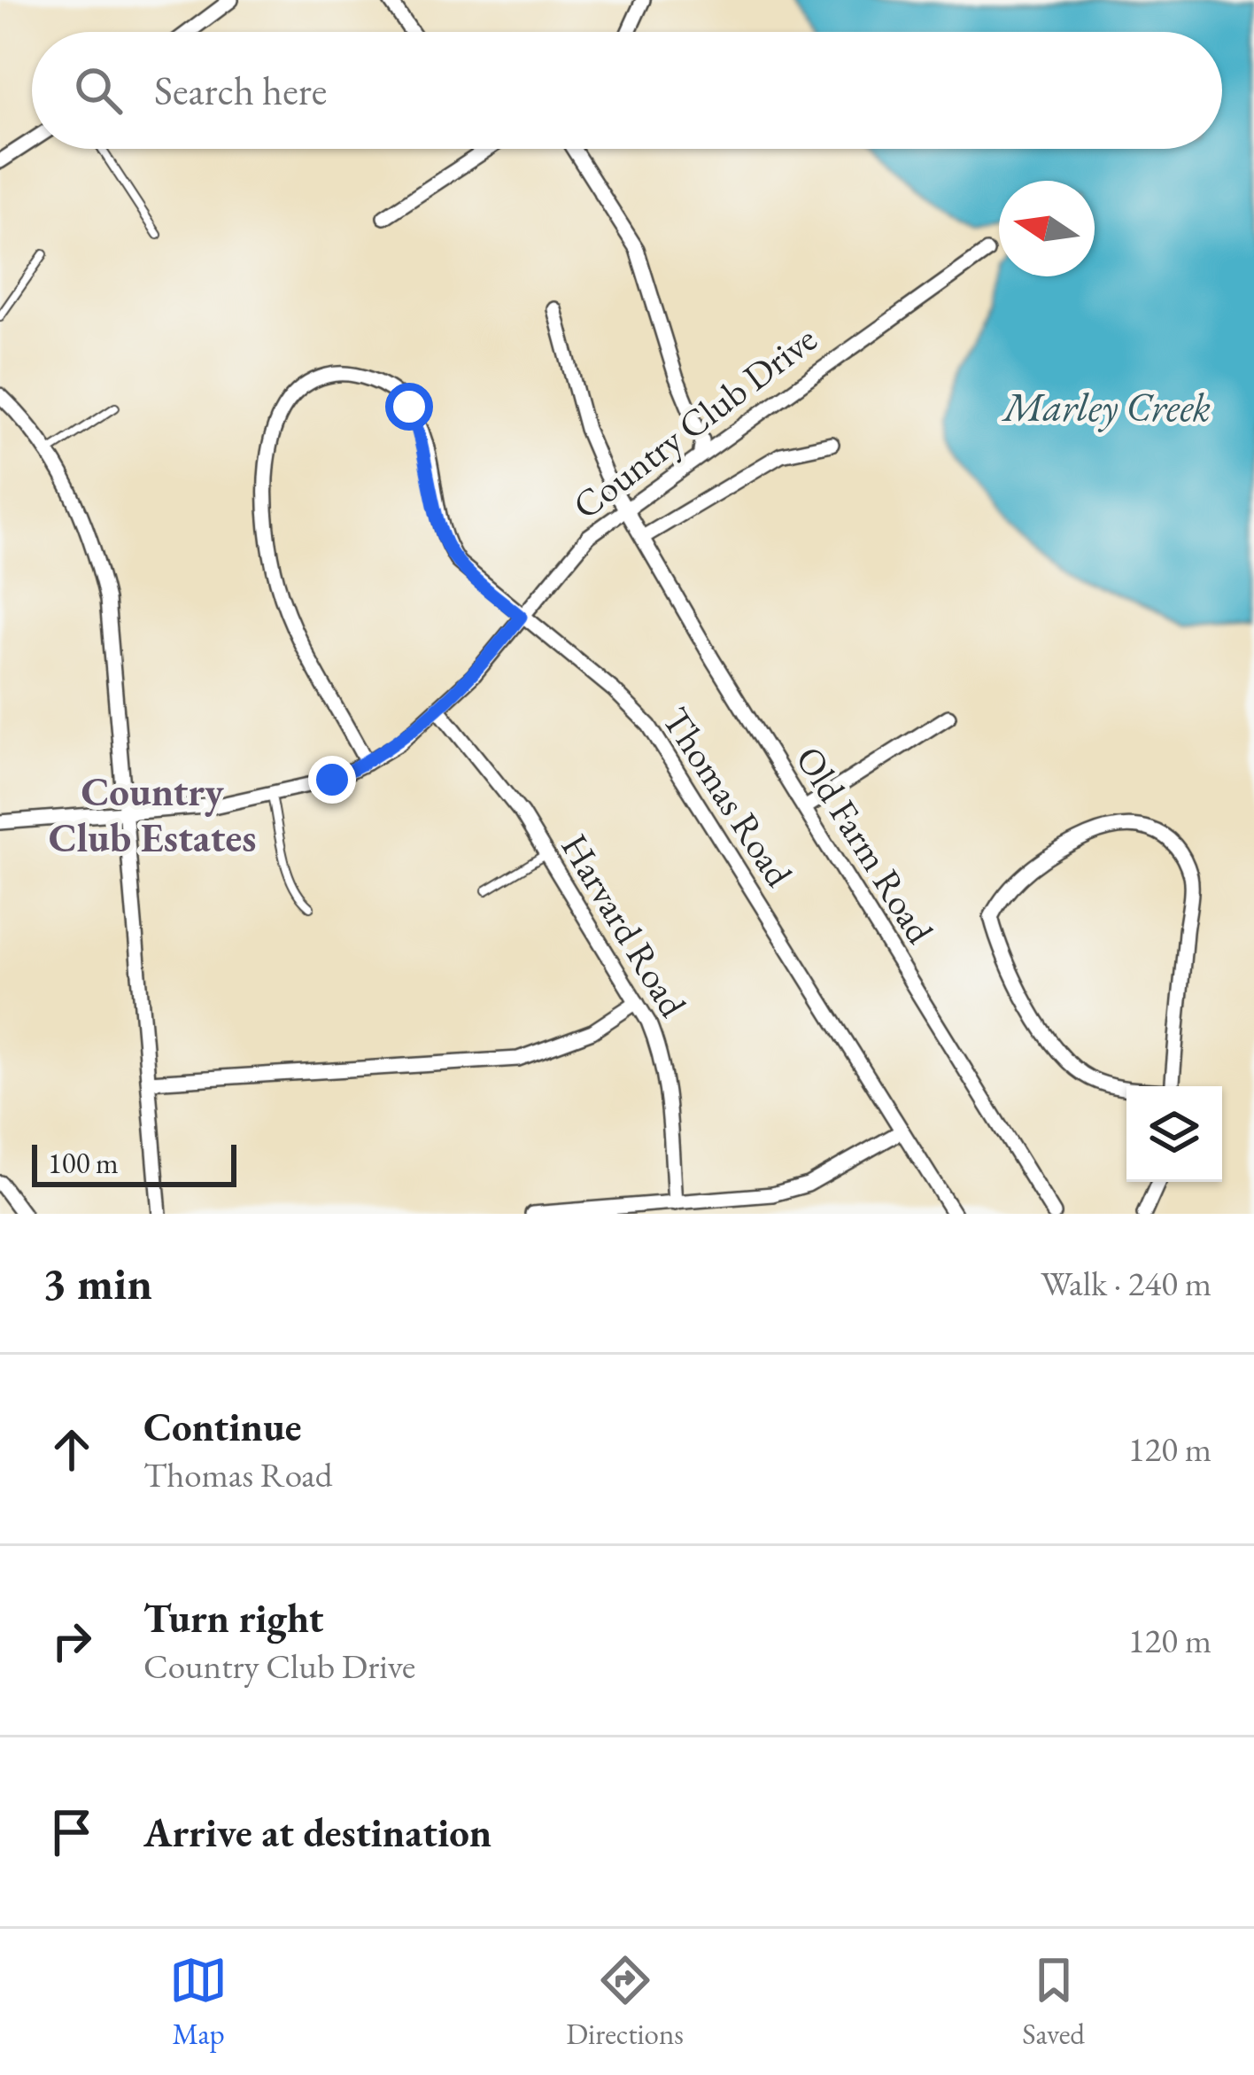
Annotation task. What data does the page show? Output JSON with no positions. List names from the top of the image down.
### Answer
{
  "streets": {
    "street": [
      "Country Club Drive",
      "Thomas Road",
      "Old Farm Road",
      "Harvard Road"
    ]
  },
  "crossings": [
    ["Country Club Drive", "Thomas Road"],
    ["Country Club Drive", "Old Farm Road"],
    ["Country Club Drive", "Harvard Road"]
  ],
  "districts": ["Country Club Estates"],
  "water": ["Marley Creek"],
  "scale_bar": "100 m",
  "north": "left",
  "page": {
    "search": "Search here",
    "scale": "100 m",
    "heading": ["3 min", "Walk · 240 m"],
    "list": [
      ["Continue", "Thomas Road", "120 m"],
      ["Turn right", "Country Club Drive", "120 m"],
      "Arrive at destination"
    ],
    "nav": ["Map", "Directions", "Saved"]
  }
}
